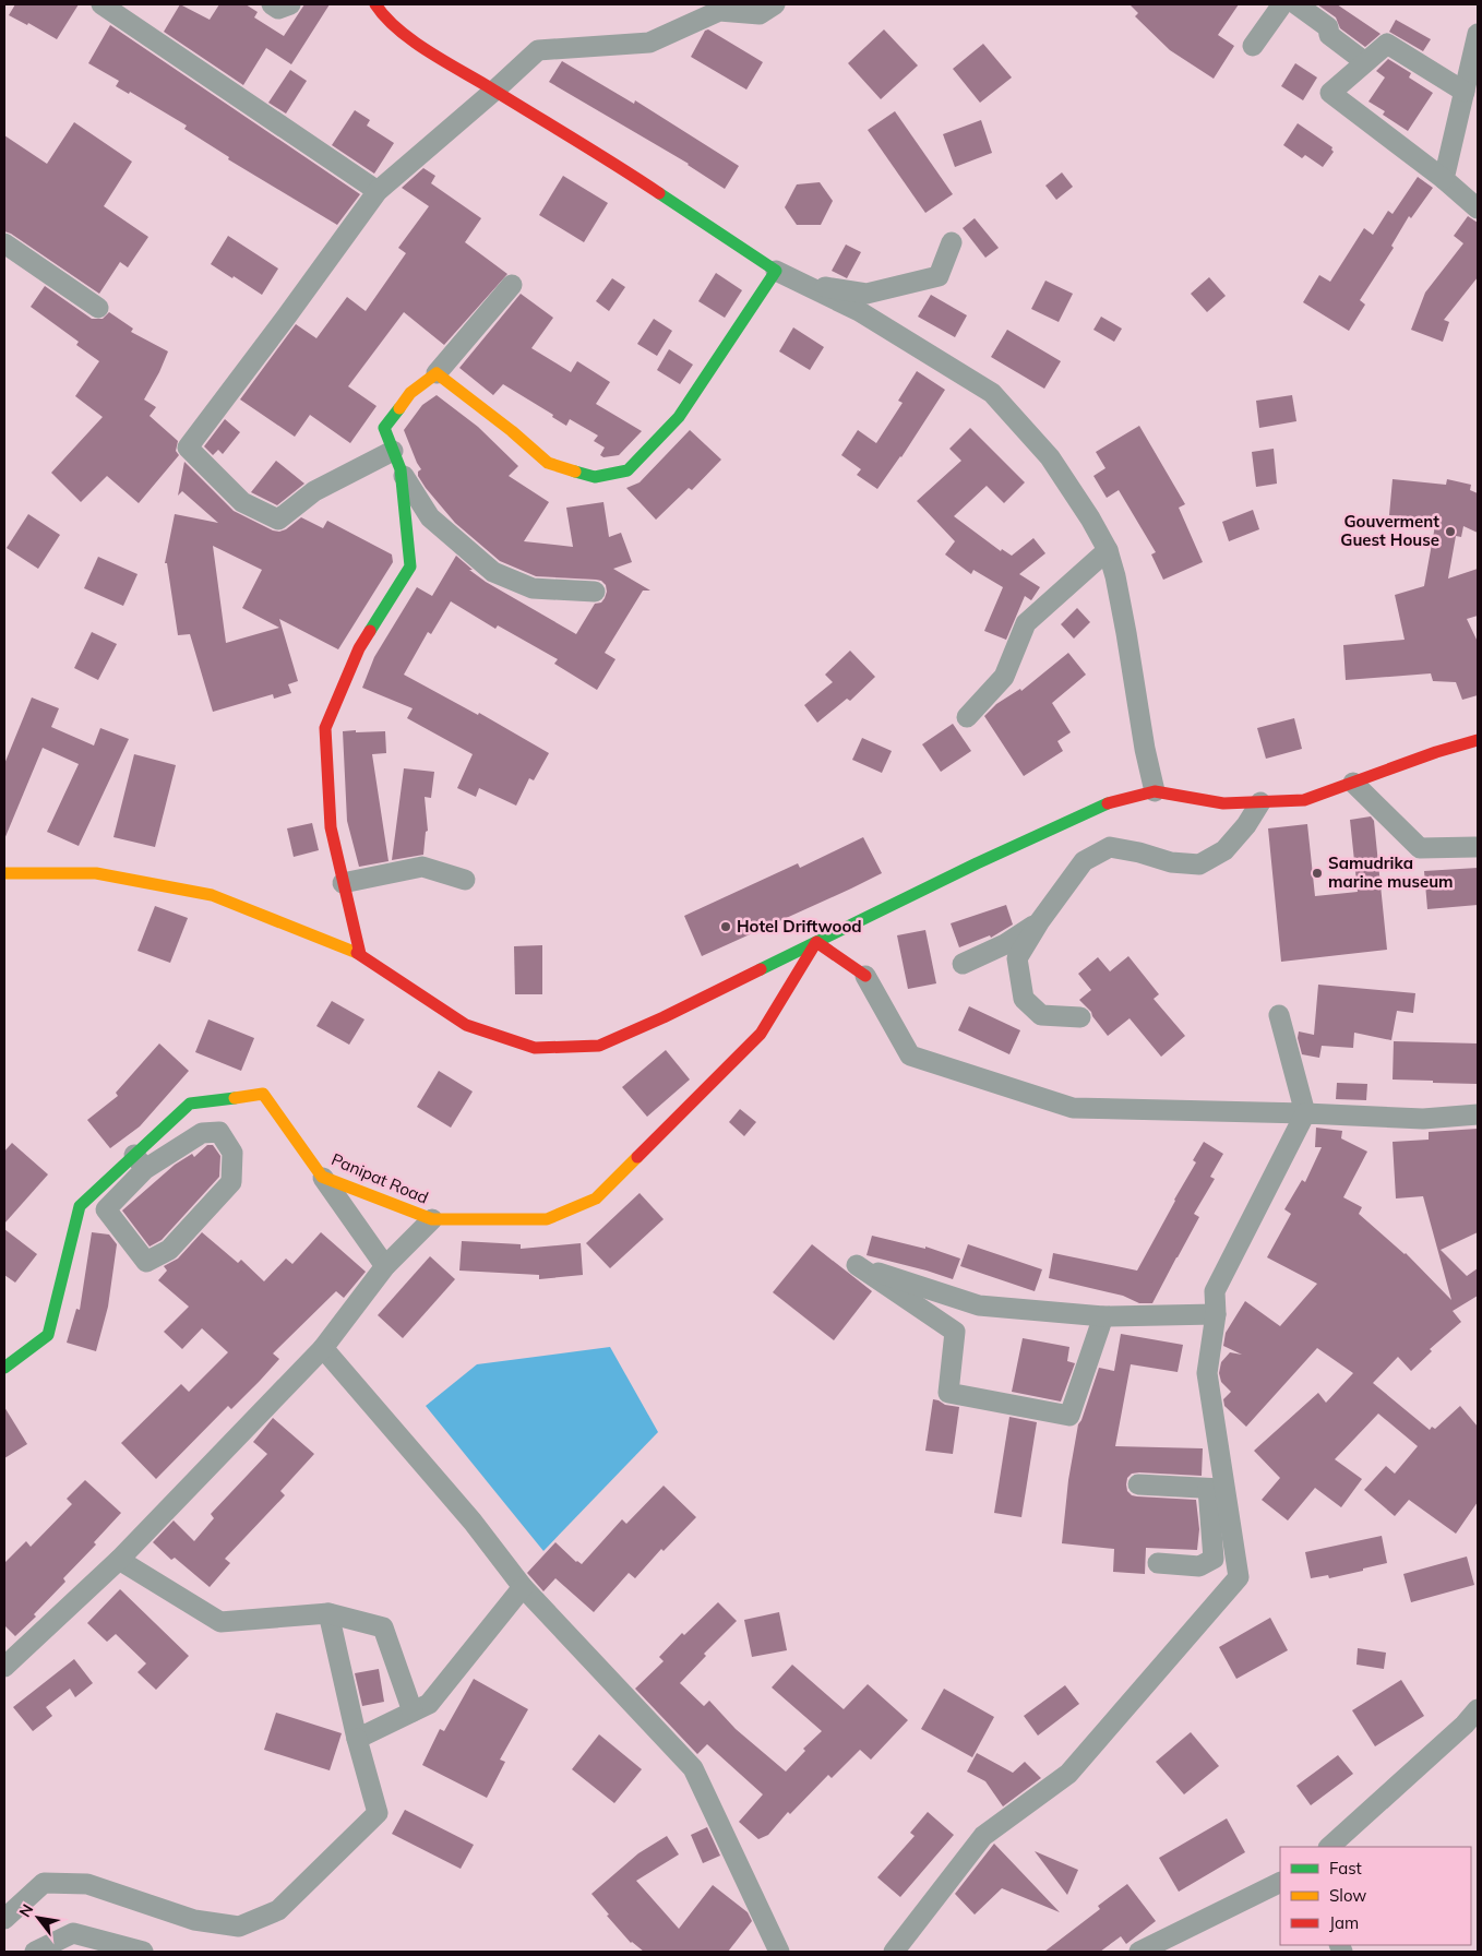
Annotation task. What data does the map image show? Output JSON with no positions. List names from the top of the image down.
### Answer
{
  "streets": {
    "main road": ["Panipat Road"]
  },
  "places": ["Gouverment Guest House", "Samudrika marine museum", "Hotel Driftwood"],
  "legend": ["Fast", "Slow", "Jam"],
  "north": "top left"
}
